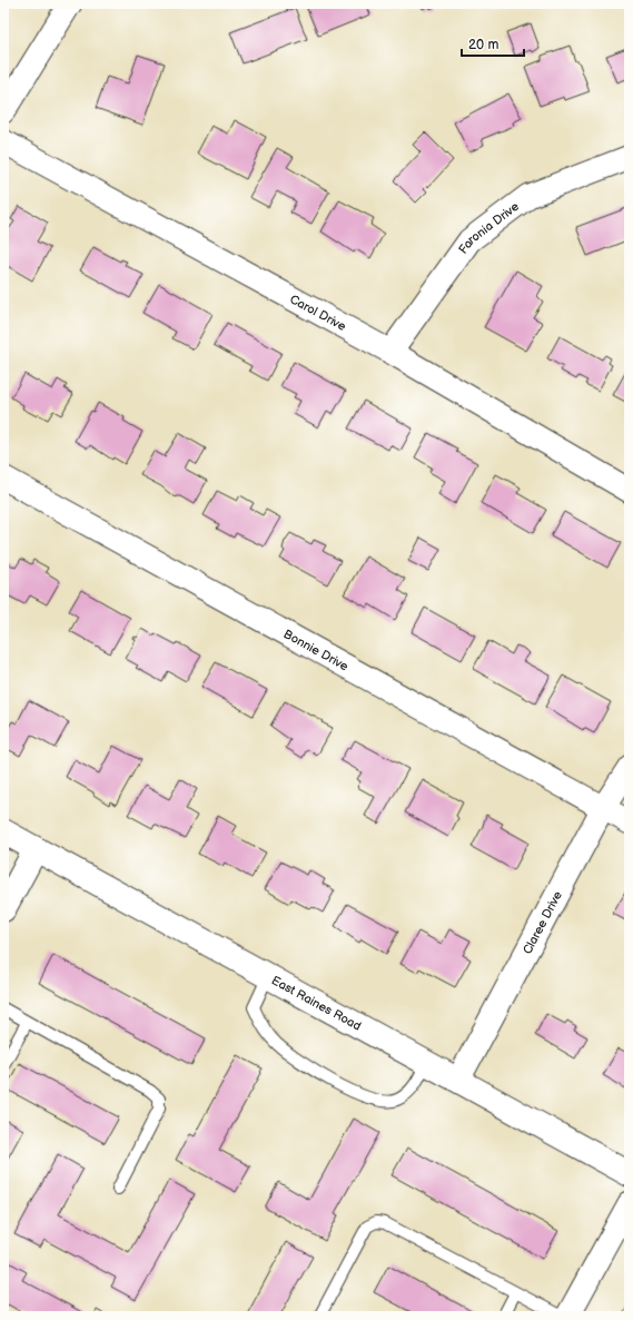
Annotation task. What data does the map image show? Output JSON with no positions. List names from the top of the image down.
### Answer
{
  "streets": {
    "main road": ["East Raines Road"],
    "street": [
      "Faronia Drive",
      "Carol Drive",
      "Bonnie Drive",
      "Claree Drive"
    ]
  },
  "crossings": [
    ["Faronia Drive", "Carol Drive"],
    ["Bonnie Drive", "Claree Drive"],
    ["Claree Drive", "East Raines Road"]
  ],
  "scale_bar": "20 m"
}
